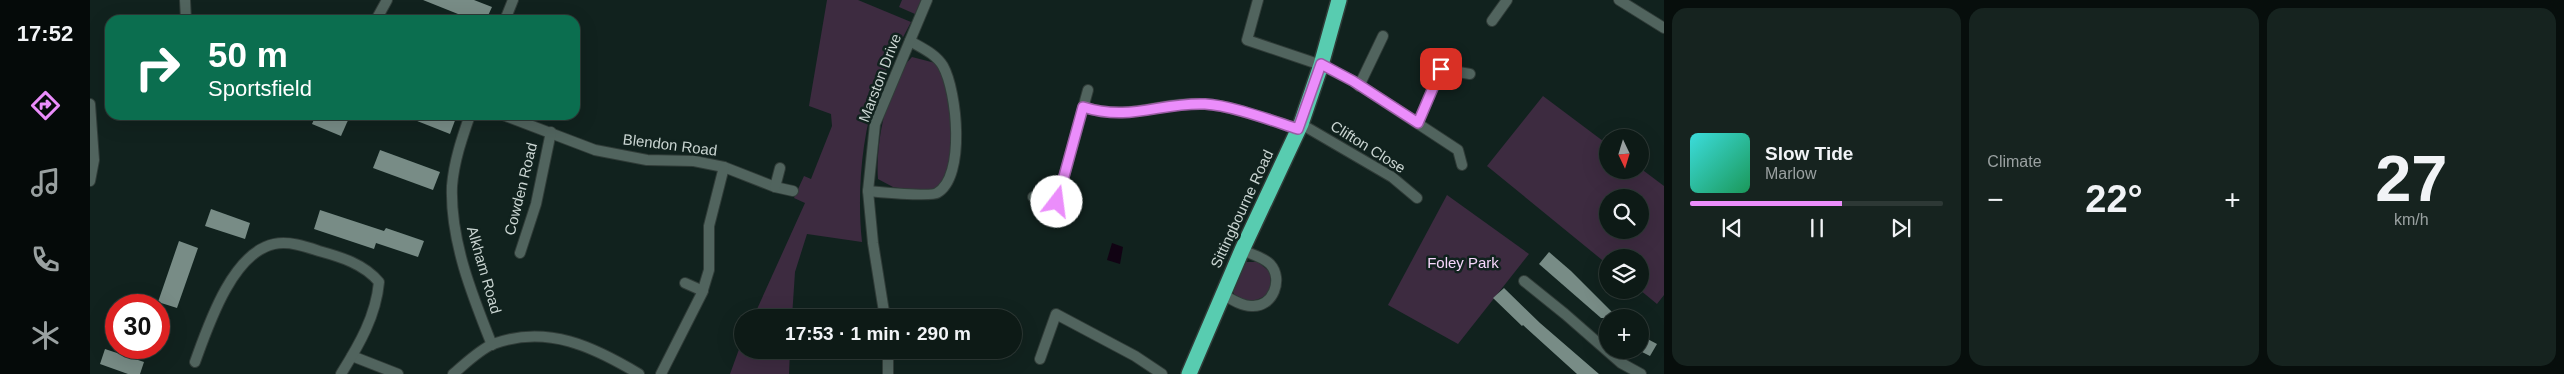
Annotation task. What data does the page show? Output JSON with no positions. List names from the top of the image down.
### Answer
{
  "streets": {
    "highway": ["Sittingbourne Road"],
    "street": [
      "Marston Drive",
      "Blendon Road",
      "Clifton Close",
      "Cowden Road",
      "Alkham Road"
    ]
  },
  "crossings": [
    ["Blendon Road", "Cowden Road"],
    ["Clifton Close", "Sittingbourne Road"]
  ],
  "parks": ["Foley Park"],
  "north": "bottom",
  "page": {
    "tabs": "17:52",
    "tile": [
      "Climate",
      ["27", "km/h"]
    ],
    "turn": ["50 m", "Sportsfield"],
    "map_buttons": "+",
    "song": ["Slow Tide", "Marlow"],
    "heat": ["−", "22°", "+"],
    "limit": "30",
    "trip": "17:53 · 1 min · 290 m"
  }
}
